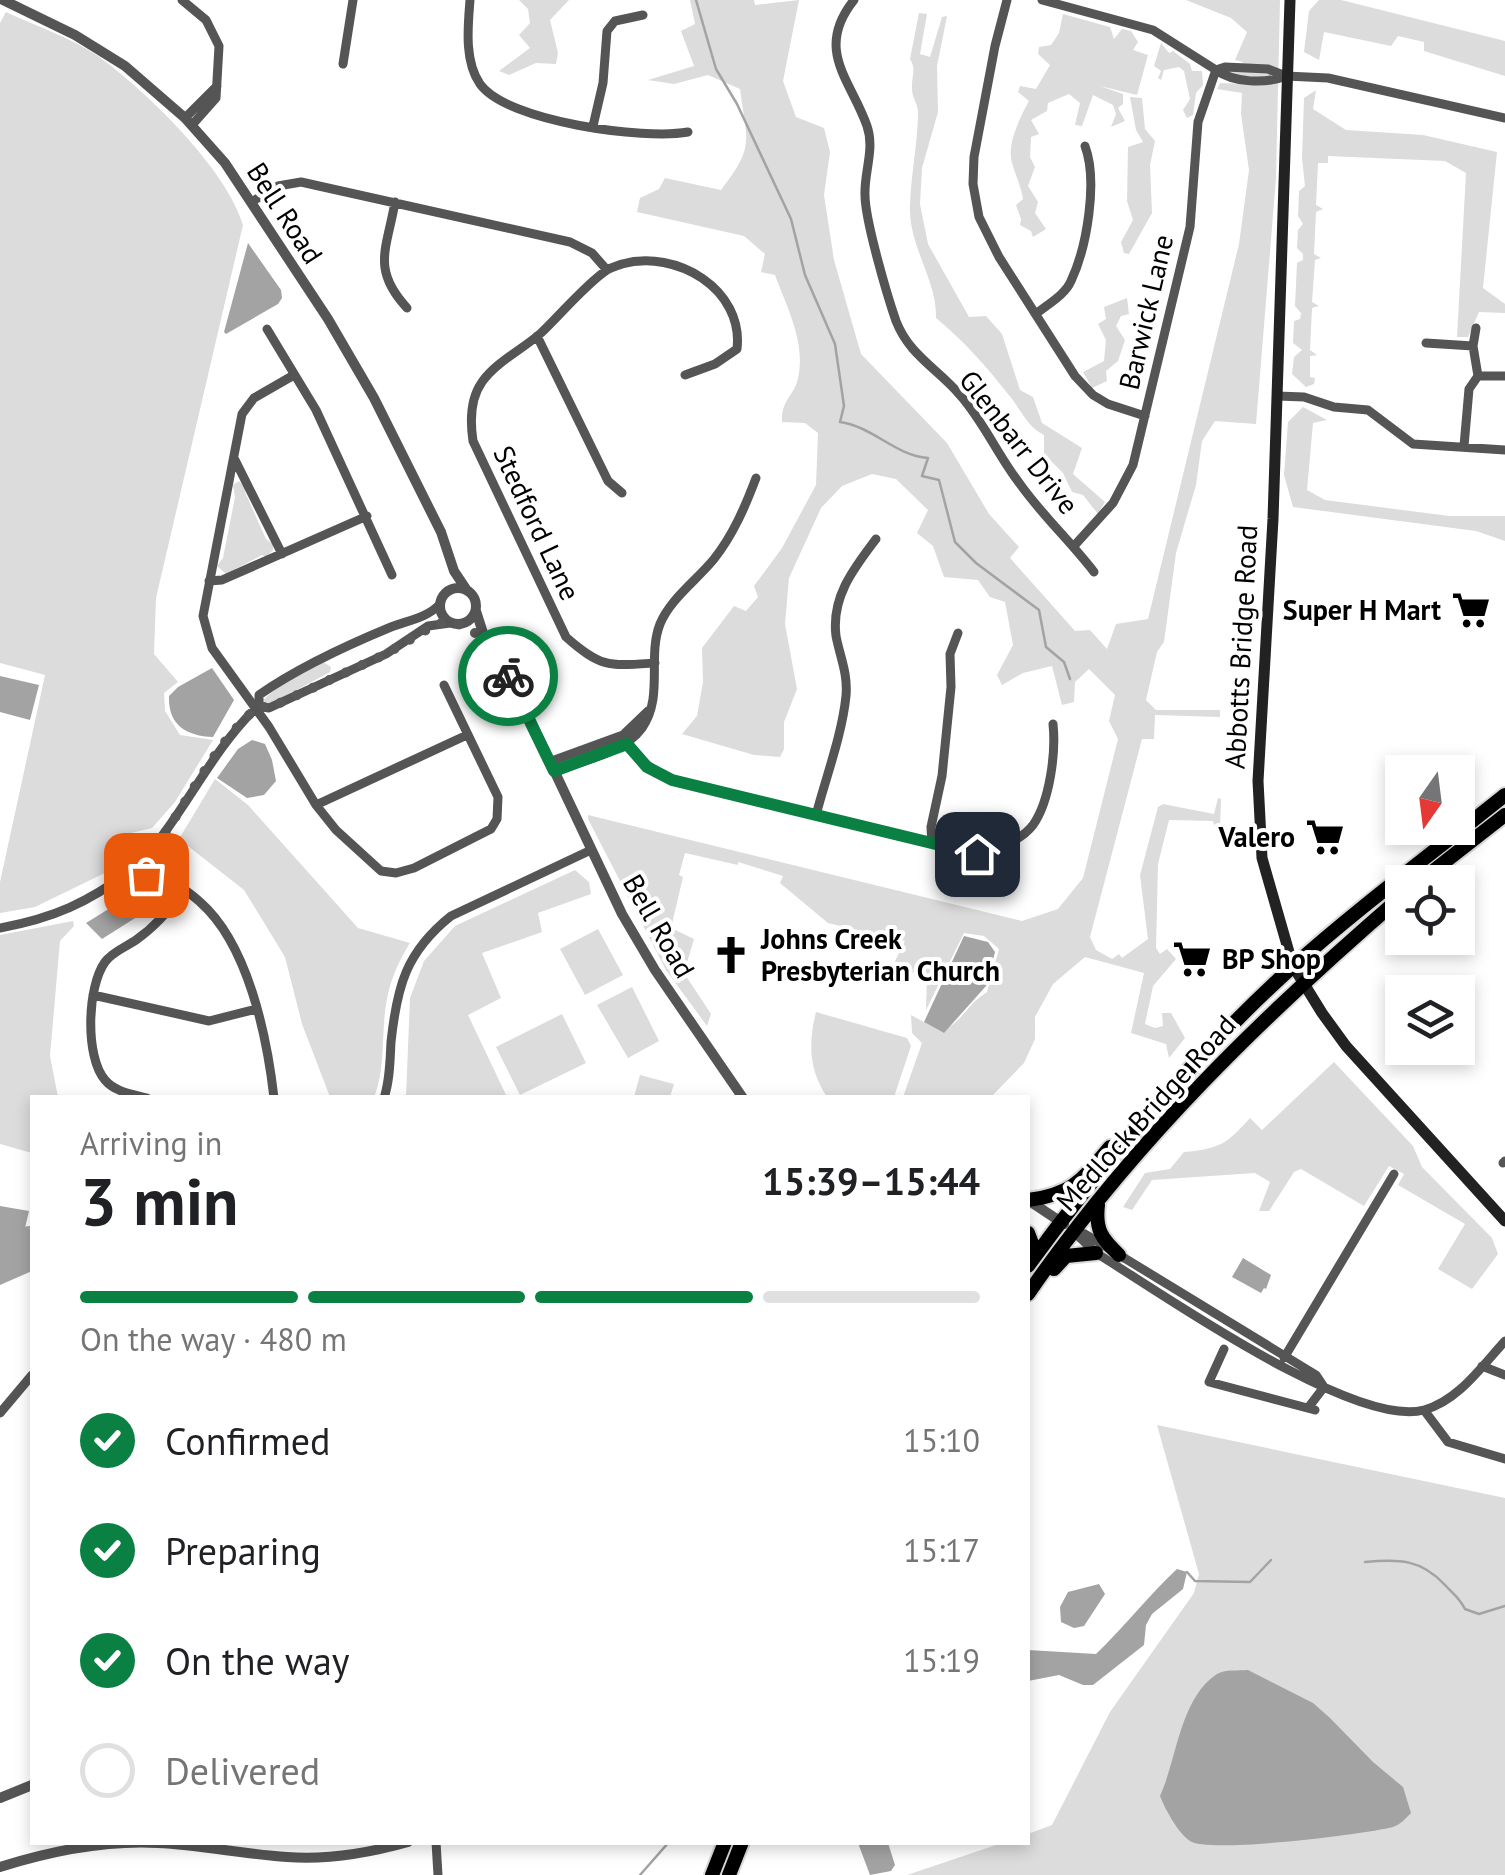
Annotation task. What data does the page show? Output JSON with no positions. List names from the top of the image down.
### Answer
{
  "streets": {
    "highway": ["Medlock Bridge Road"],
    "main road": ["Abbotts Bridge Road"],
    "street": [
      "Bell Road",
      "Barwick Lane",
      "Glenbarr Drive",
      "Stedford Lane"
    ]
  },
  "crossings": [
    ["Barwick Lane", "Glenbarr Drive"],
    ["Abbotts Bridge Road", "Medlock Bridge Road"]
  ],
  "places": {
    "supermarket": ["Super H Mart", "Valero", "BP Shop"],
    "church": ["Johns Creek Presbyterian Church"]
  },
  "north": "bottom",
  "page": {
    "heading": ["3 min", "Arriving in", "15:39–15:44"],
    "bar": "On the way · 480 m",
    "list": [
      ["Confirmed", "15:10"],
      ["Preparing", "15:17"],
      ["On the way", "15:19"],
      "Delivered"
    ]
  }
}
